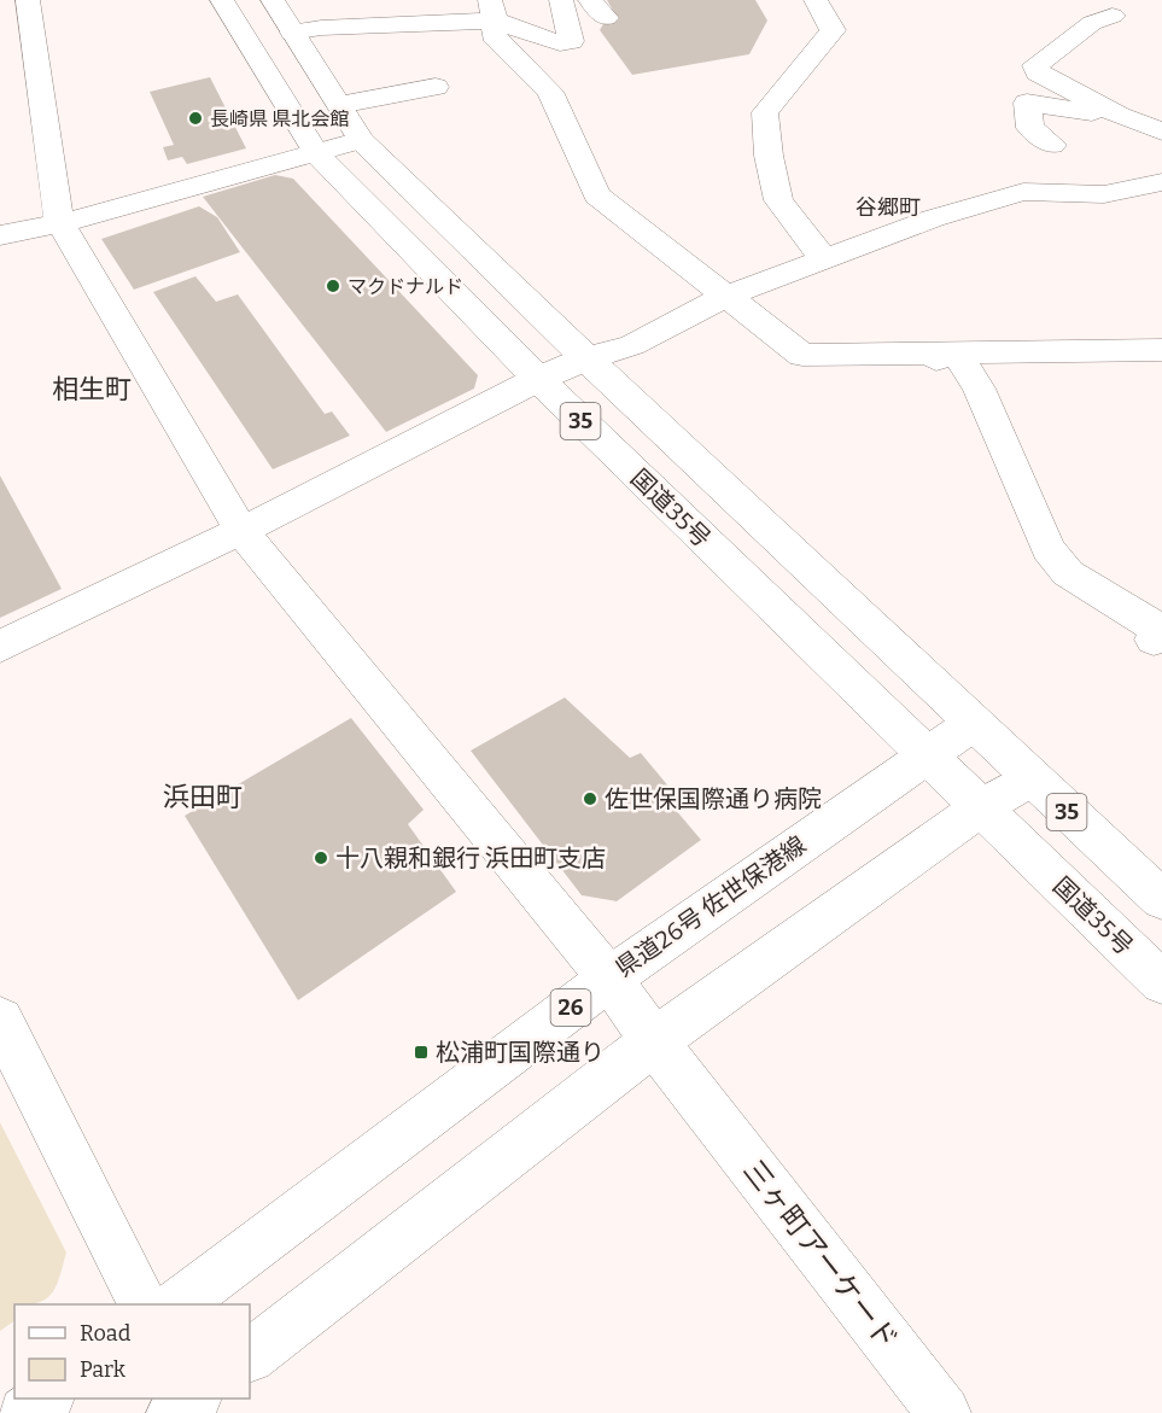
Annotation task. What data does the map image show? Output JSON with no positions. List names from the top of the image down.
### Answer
{
  "streets": {
    "main road": [
      "35",
      "国道35号",
      "県道26号 佐世保港線",
      "26",
      "三ヶ町アーケード"
    ]
  },
  "crossings": [
    ["35", "県道26号 佐世保港線"],
    ["国道35号", "県道26号 佐世保港線"],
    ["県道26号 佐世保港線", "三ヶ町アーケード"]
  ],
  "districts": ["谷郷町", "相生町", "浜田町"],
  "places": {
    "other": [
      "長崎県 県北会館",
      "マクドナルド",
      "佐世保国際通り病院",
      "十八親和銀行 浜田町支店"
    ],
    "transit": ["松浦町国際通り"]
  },
  "legend": ["Road", "Park"]
}
